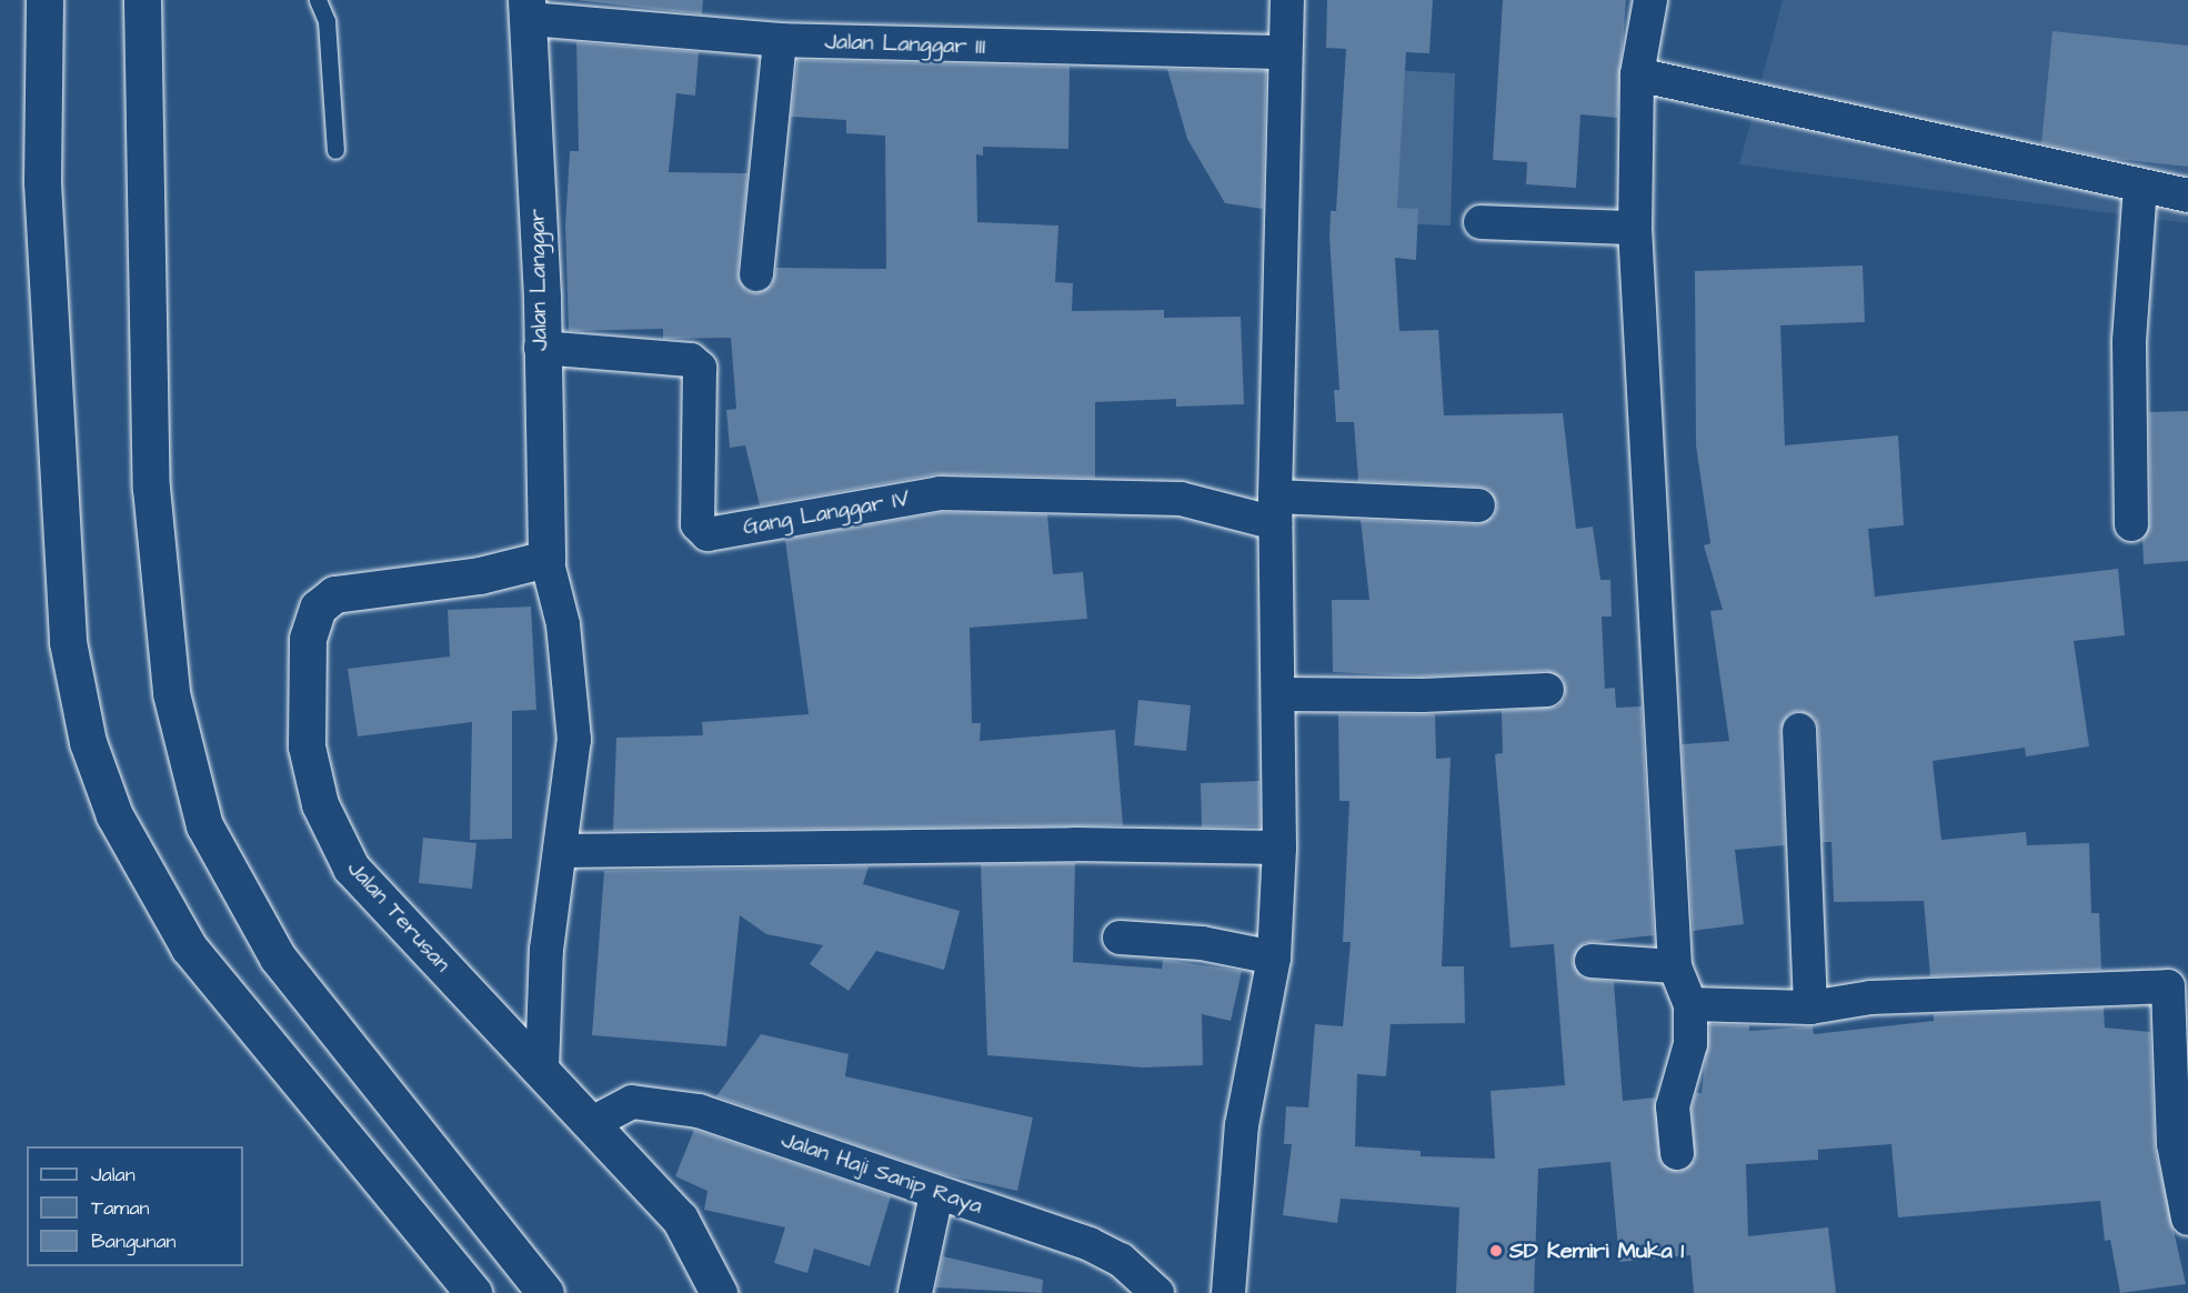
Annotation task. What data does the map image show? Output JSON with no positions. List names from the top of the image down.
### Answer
{
  "streets": {
    "main road": ["Jalan Langgar", "Jalan Terusan"],
    "street": ["Jalan Langgar III", "Gang Langgar IV", "Jalan Haji Sanip Raya"]
  },
  "crossings": [
    ["Jalan Langgar III", "Jalan Langgar"],
    ["Jalan Langgar", "Gang Langgar IV"],
    ["Jalan Langgar", "Jalan Terusan"],
    ["Jalan Terusan", "Jalan Haji Sanip Raya"]
  ],
  "places": ["SD Kemiri Muka 1"],
  "legend": ["Jalan", "Taman", "Bangunan"]
}
